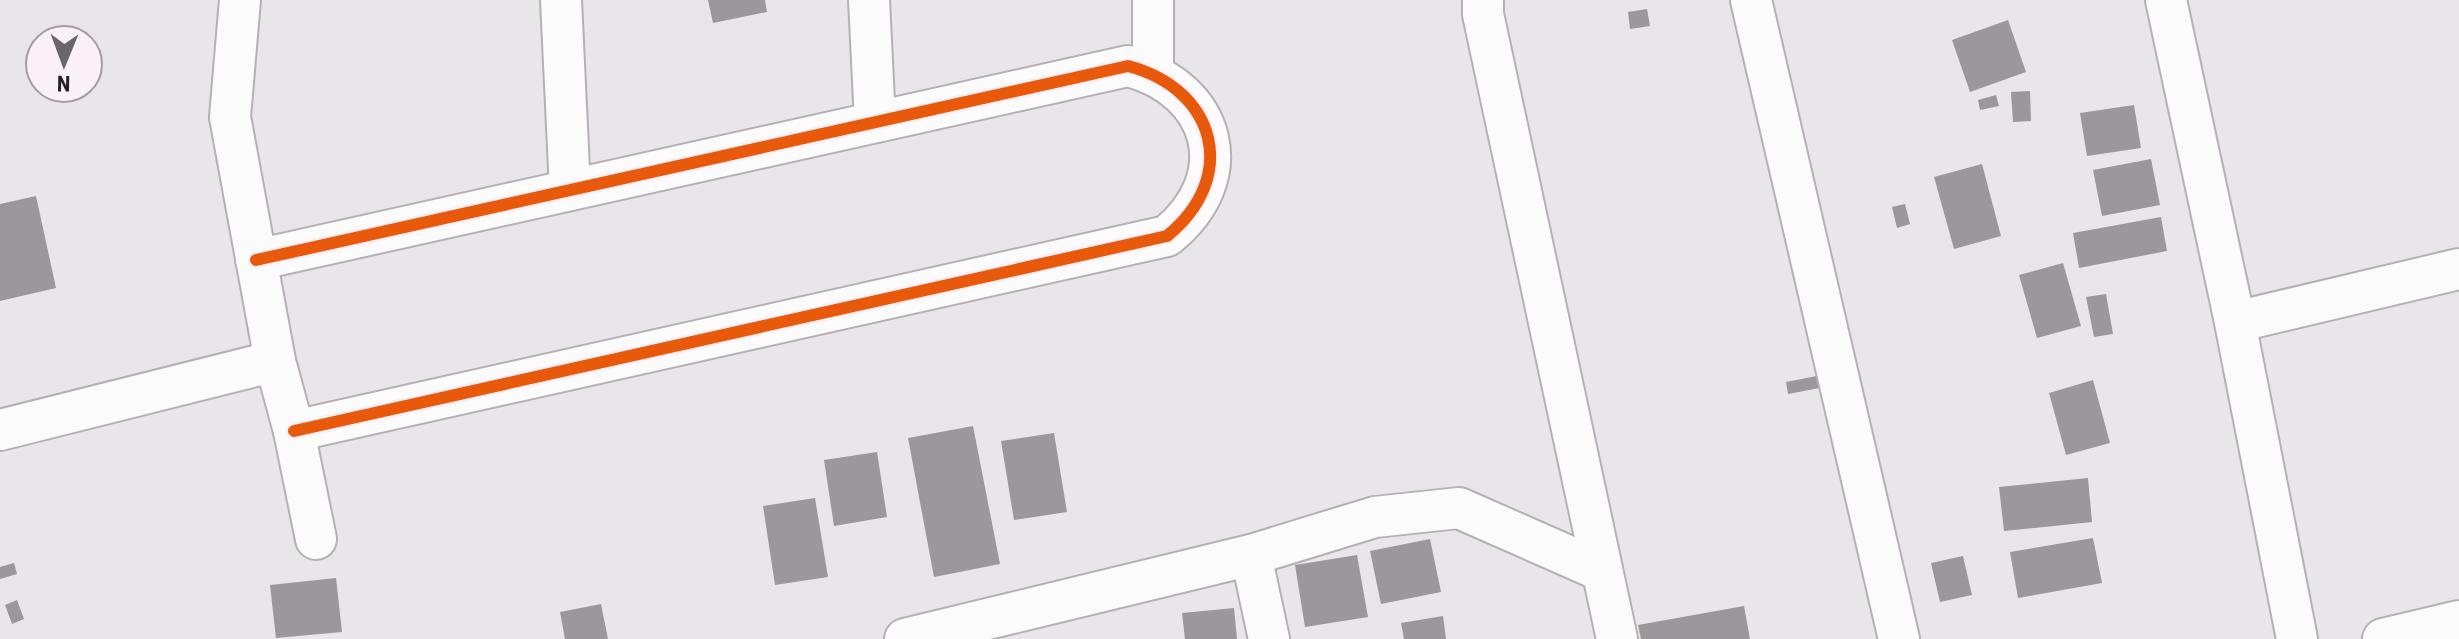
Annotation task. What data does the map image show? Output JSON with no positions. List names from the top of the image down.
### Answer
{
  "north": "bottom"
}
